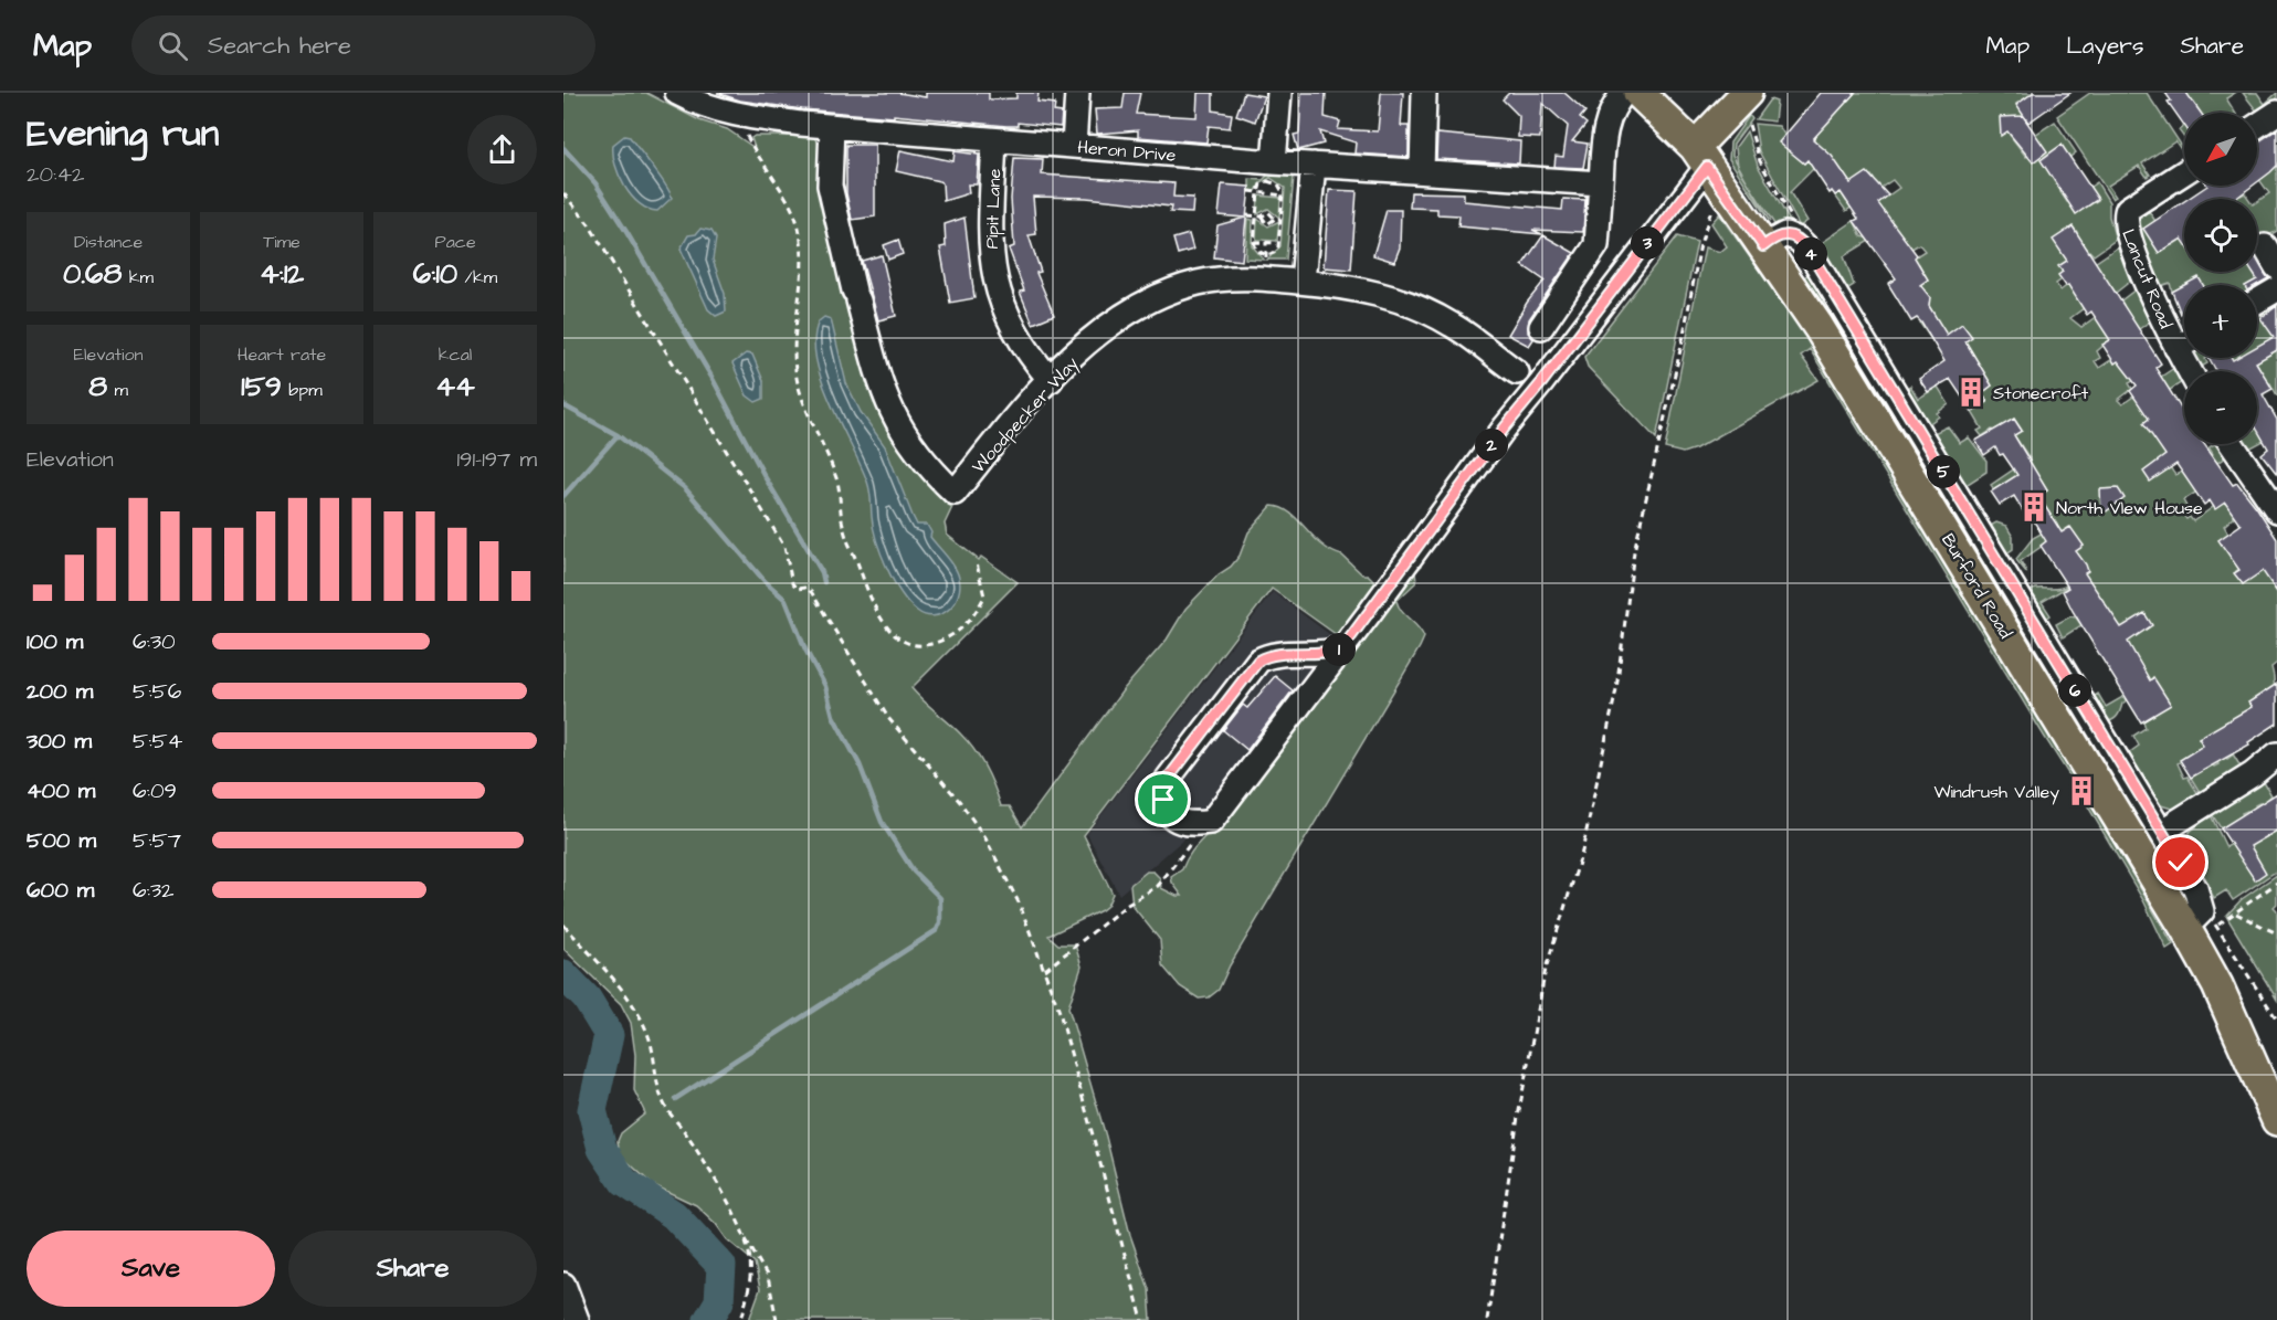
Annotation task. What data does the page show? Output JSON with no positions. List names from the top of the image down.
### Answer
{
  "streets": {
    "main road": ["Burford Road"],
    "street": [
      "Heron Drive",
      "Pipit Lane",
      "Lancut Road",
      "Woodpecker Way"
    ]
  },
  "crossings": [
    ["Heron Drive", "Pipit Lane"],
    ["Heron Drive", "Woodpecker Way"],
    ["Pipit Lane", "Woodpecker Way"]
  ],
  "places": {
    "building": ["Stonecroft", "North Vlew House", "Windrush Valley"]
  },
  "north": "bottom left",
  "page": {
    "header": "Map",
    "search": "Search here",
    "nav": ["Map", "Layers", "Share"],
    "heading": ["Evening run", "20:42"],
    "map_buttons": ["+", "−"],
    "stats": [
      ["Distance", "0.68 km"],
      ["Time", "4:12"],
      ["Pace", "6:10 /km"],
      ["Elevation", "8 m"],
      ["Heart rate", "159 bpm"],
      ["kcal", "44"]
    ],
    "pins": [
      "3",
      "4",
      "2",
      "5",
      "1",
      "6"
    ],
    "chart": ["Elevation", "191–197 m"],
    "list": [
      {
        "name": "100 m",
        "note": "6:30"
      },
      {
        "name": "200 m",
        "note": "5:56"
      },
      {
        "name": "300 m",
        "note": "5:54"
      },
      {
        "name": "400 m",
        "note": "6:09"
      },
      {
        "name": "500 m",
        "note": "5:57"
      },
      {
        "name": "600 m",
        "note": "6:32"
      }
    ],
    "buttons": ["Save", "Share"]
  }
}
